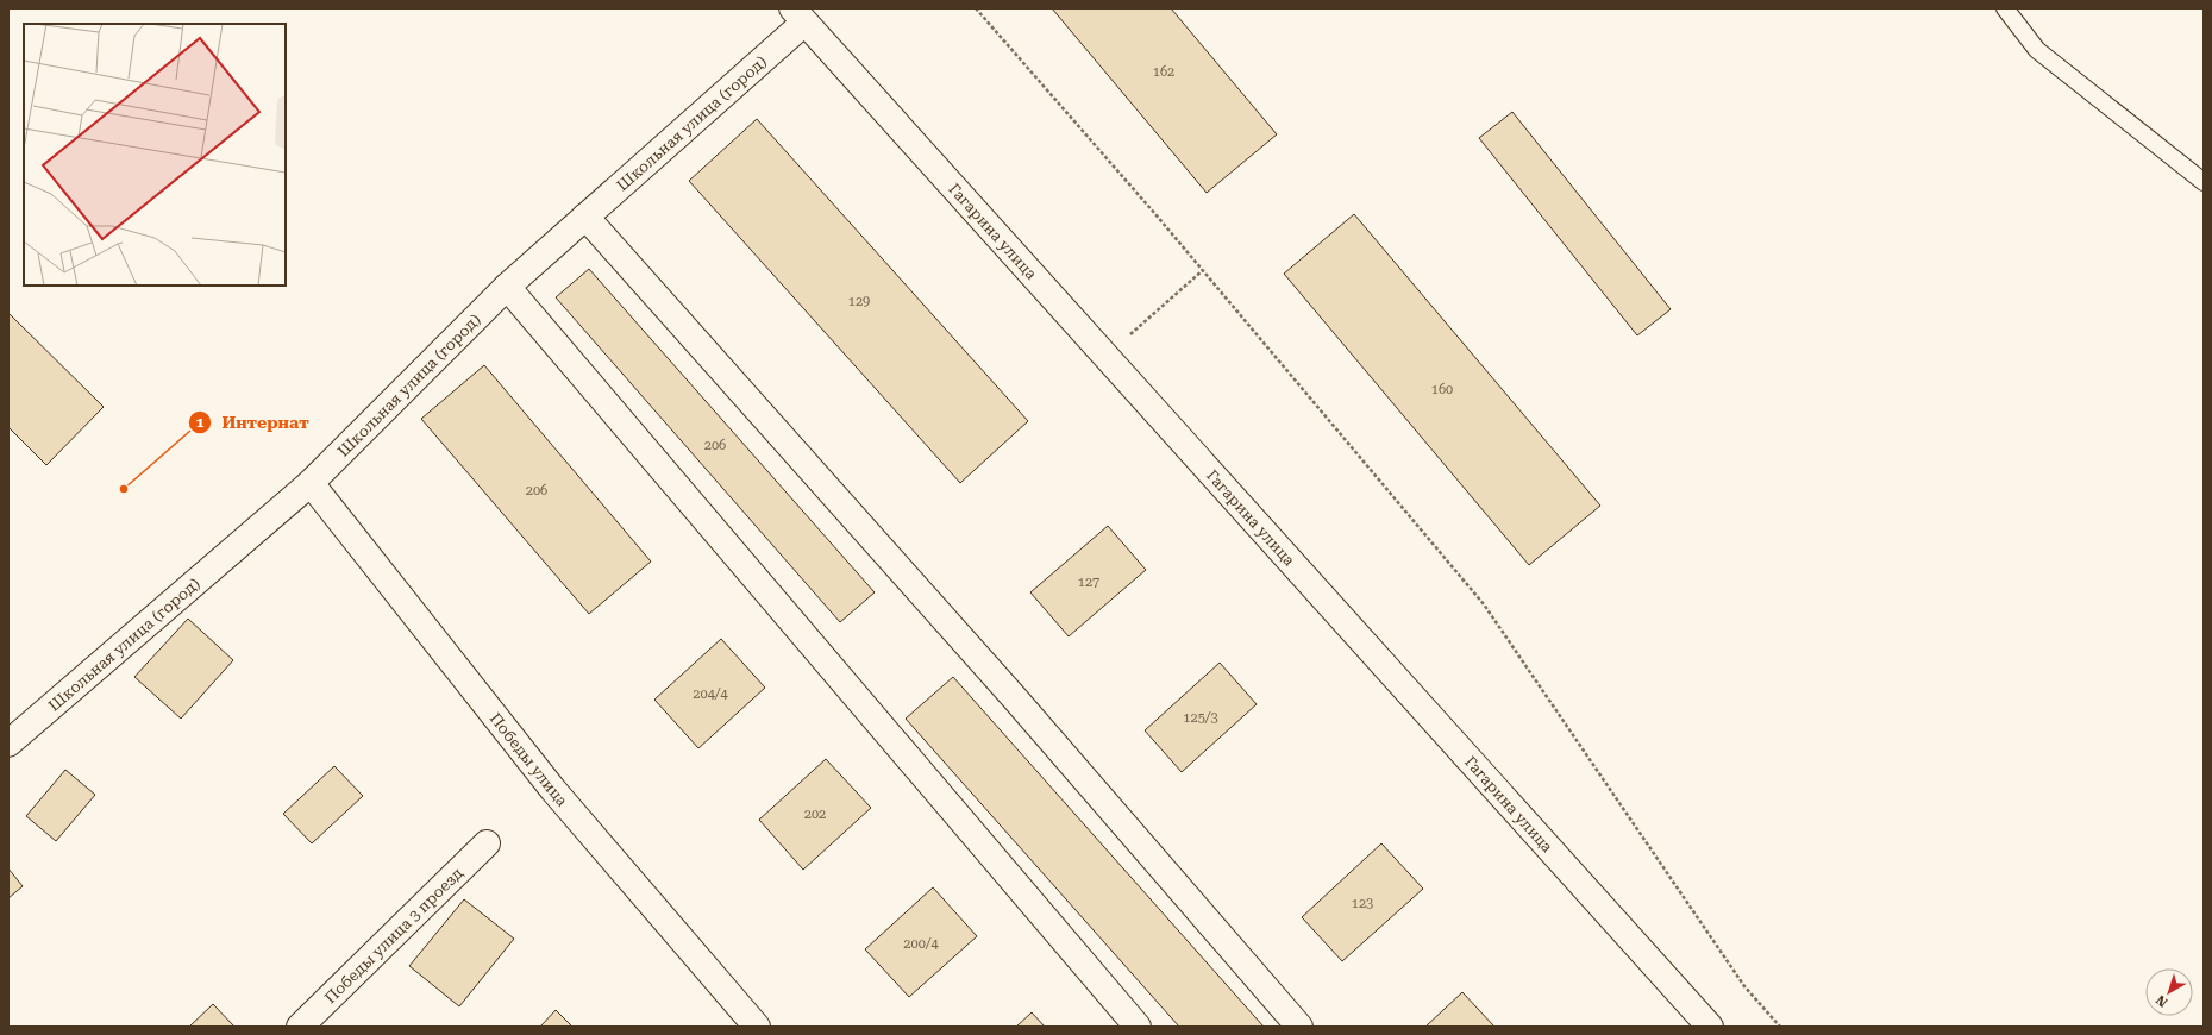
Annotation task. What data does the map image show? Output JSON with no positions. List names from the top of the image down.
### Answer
{
  "streets": {
    "street": [
      "Школьная улица (город)",
      "Гагарина улица",
      "Победы улица",
      "Победы улица 3 проезд"
    ]
  },
  "crossings": [
    ["Школьная улица (город)", "Гагарина улица"],
    ["Школьная улица (город)", "Победы улица"]
  ],
  "places": ["Интернат"],
  "house_numbers": [
    "162",
    "129",
    "160",
    "206",
    "206",
    "127",
    "204/4",
    "125/3",
    "202",
    "123",
    "200/4"
  ],
  "north": "bottom left"
}
